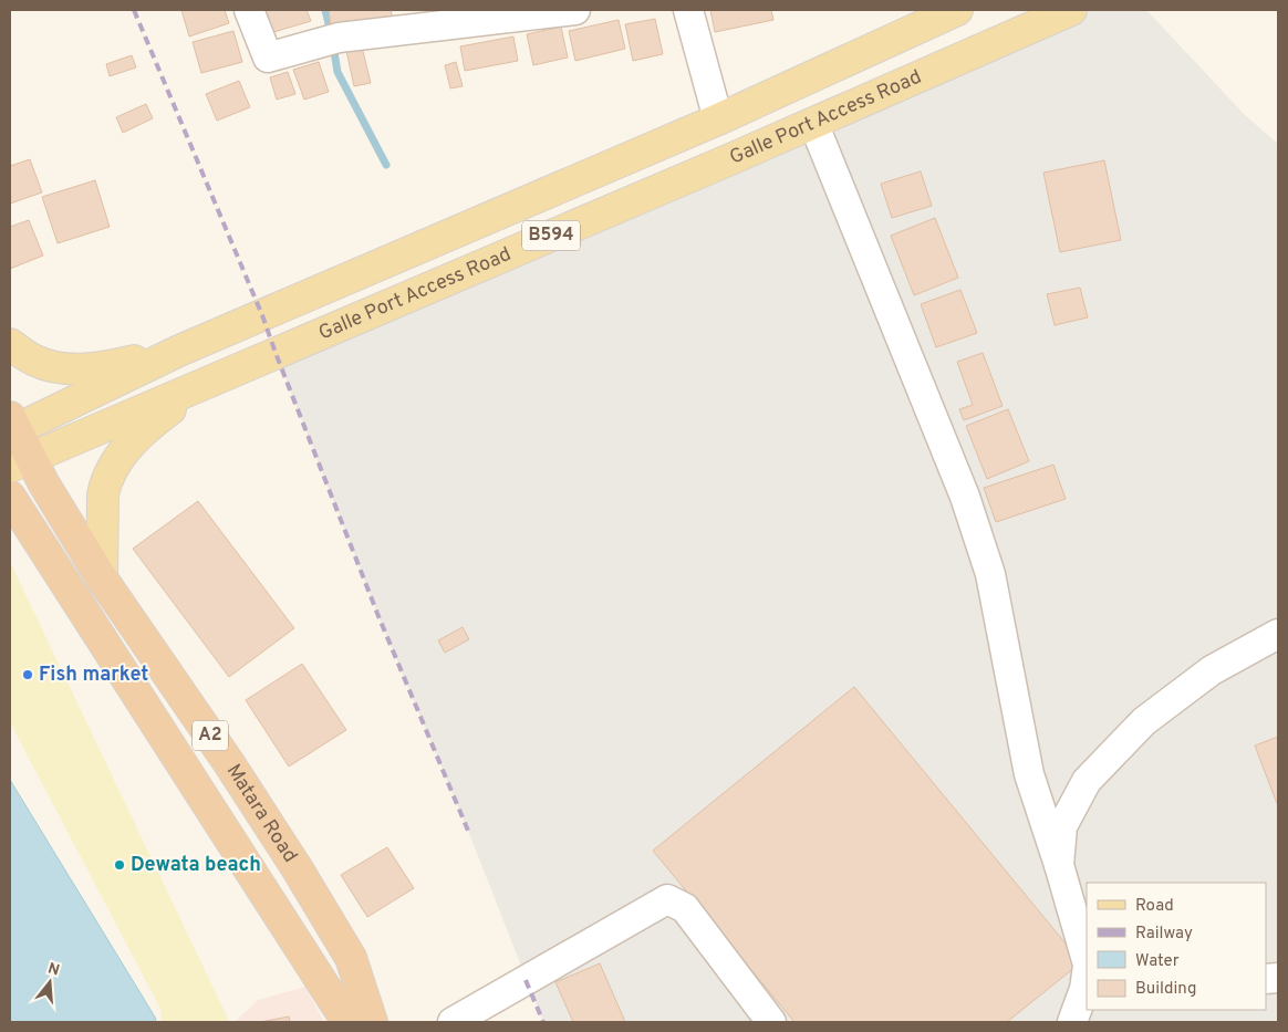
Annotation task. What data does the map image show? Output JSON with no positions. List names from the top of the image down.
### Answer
{
  "streets": {
    "highway": ["A2", "Matara Road"],
    "main road": ["Galle Port Access Road", "B594"]
  },
  "crossings": [
    ["Galle Port Access Road", "Matara Road"]
  ],
  "places": ["Fish market", "Dewata beach"],
  "legend": [
    "Road",
    "Railway",
    "Water",
    "Building"
  ],
  "north": "top"
}
